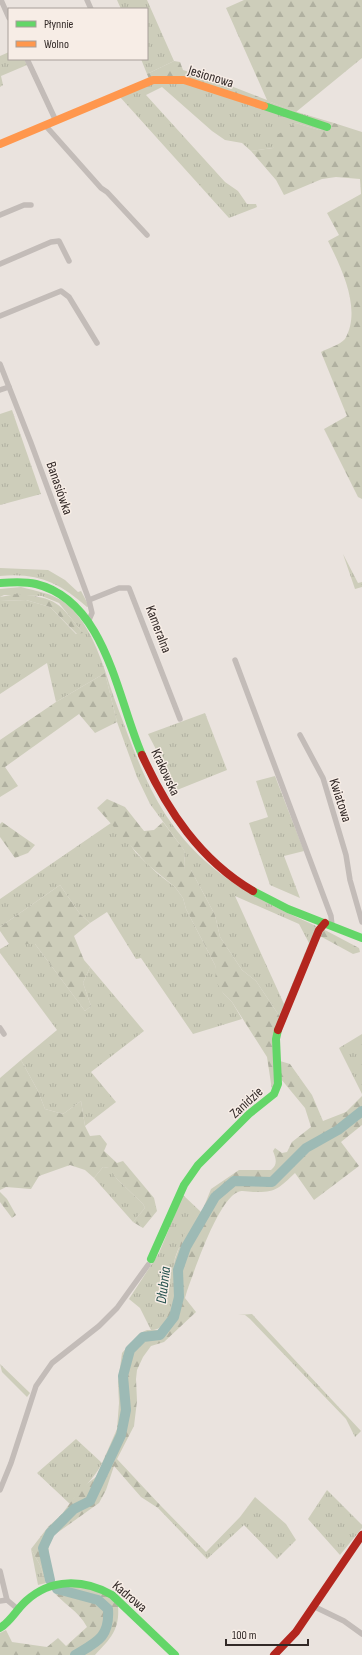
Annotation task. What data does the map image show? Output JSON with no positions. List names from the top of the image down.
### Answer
{
  "streets": {
    "street": [
      "Jesionowa",
      "Banasiówka",
      "Kameralna",
      "Krakowska",
      "Kwiatowa",
      "Zanidzie",
      "Kadrowa"
    ]
  },
  "crossings": [
    ["Banasiówka", "Kameralna"],
    ["Banasiówka", "Krakowska"],
    ["Krakowska", "Zanidzie"]
  ],
  "water": ["Dłubnia"],
  "legend": ["Płynnie", "Wolno"],
  "scale_bar": "100 m"
}
